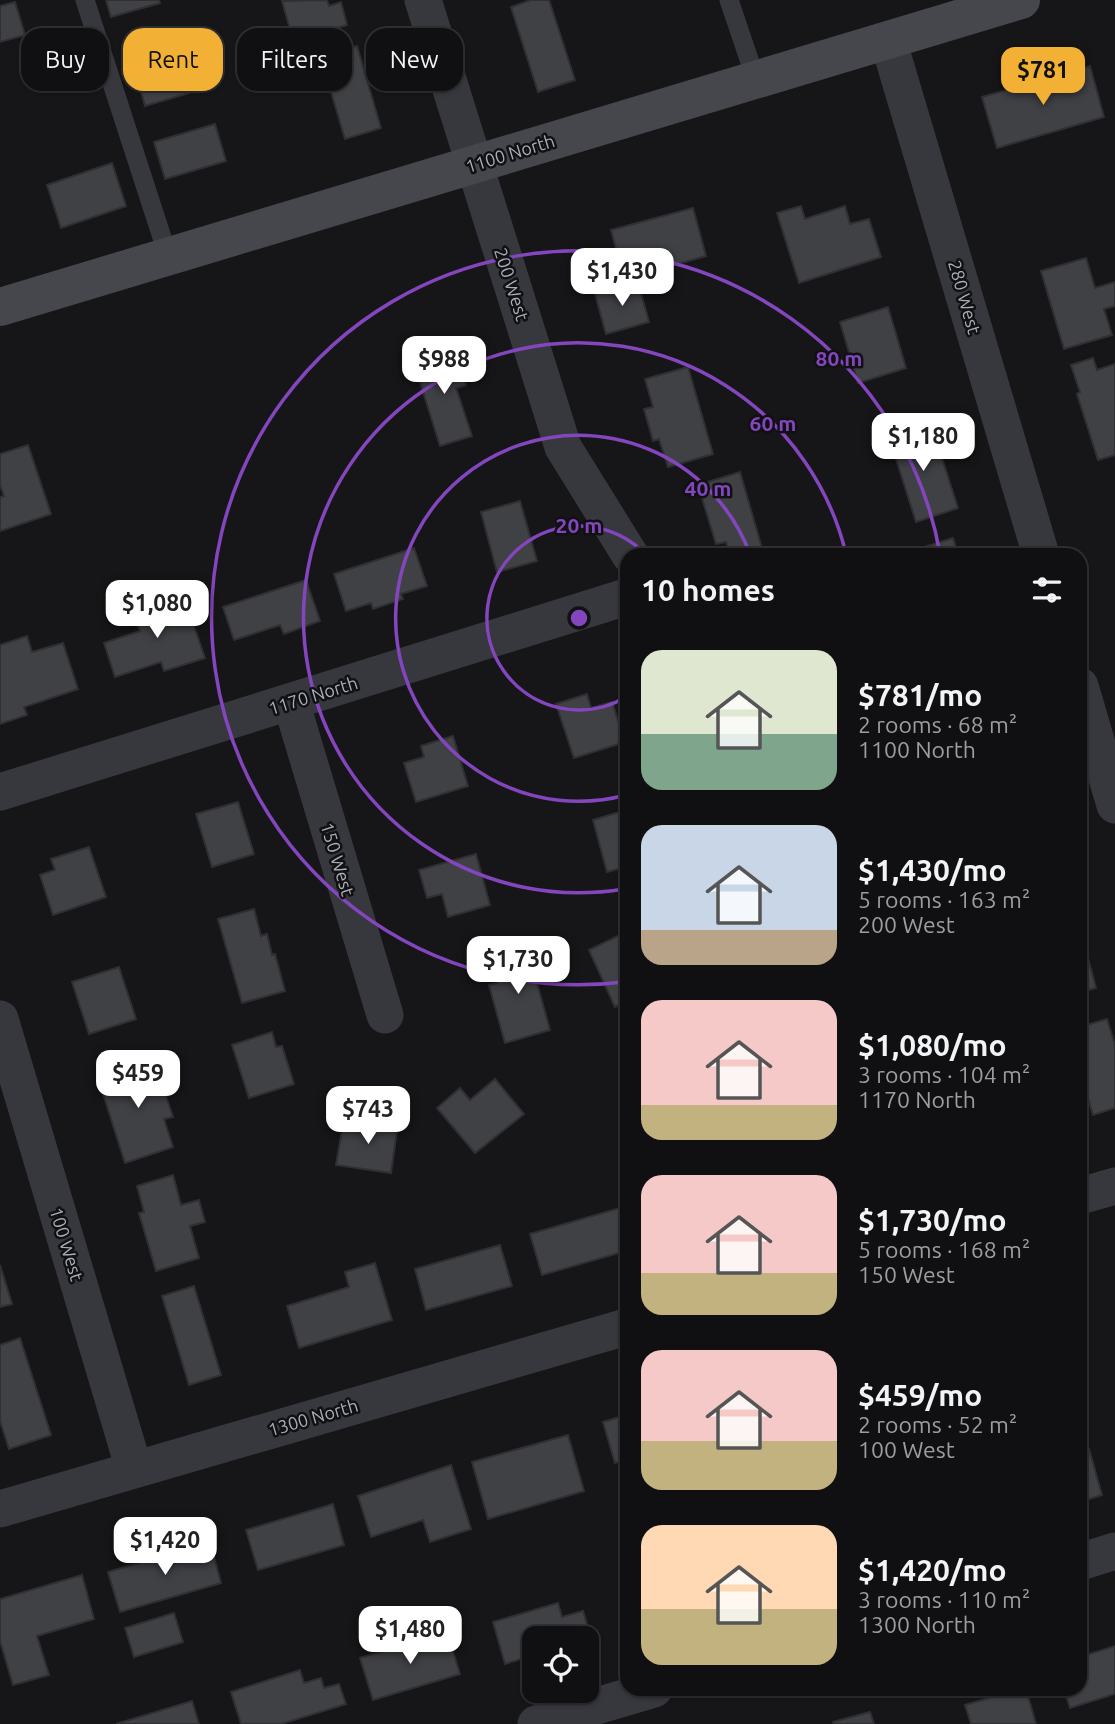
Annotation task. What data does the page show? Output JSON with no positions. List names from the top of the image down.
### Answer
{
  "streets": {
    "main road": ["1100 North"],
    "street": [
      "200 West",
      "280 West",
      "1170 North",
      "150 West",
      "100 West",
      "1300 North"
    ]
  },
  "crossings": [
    ["1100 North", "200 West"],
    ["1100 North", "280 West"],
    ["1170 North", "150 West"],
    ["100 West", "1300 North"]
  ],
  "page": {
    "chip": [
      "Buy",
      "Rent",
      "Filters",
      "New"
    ],
    "price": [
      "$781",
      "$1,430",
      "$988",
      "$1,180",
      "$1,080",
      "$1,730",
      "$459",
      "$743",
      "$1,420",
      "$1,480"
    ],
    "heading": "10 homes",
    "list": [
      {
        "name": "$781/mo",
        "note": "2 rooms · 68 m² · 1100 North"
      },
      {
        "name": "$1,430/mo",
        "note": "5 rooms · 163 m² · 200 West"
      },
      {
        "name": "$1,080/mo",
        "note": "3 rooms · 104 m² · 1170 North"
      },
      {
        "name": "$1,730/mo",
        "note": "5 rooms · 168 m² · 150 West"
      },
      {
        "name": "$459/mo",
        "note": "2 rooms · 52 m² · 100 West"
      },
      {
        "name": "$1,420/mo",
        "note": "3 rooms · 110 m² · 1300 North"
      }
    ]
  },
  "rings": [
    "80 m",
    "60 m",
    "40 m",
    "20 m"
  ]
}
